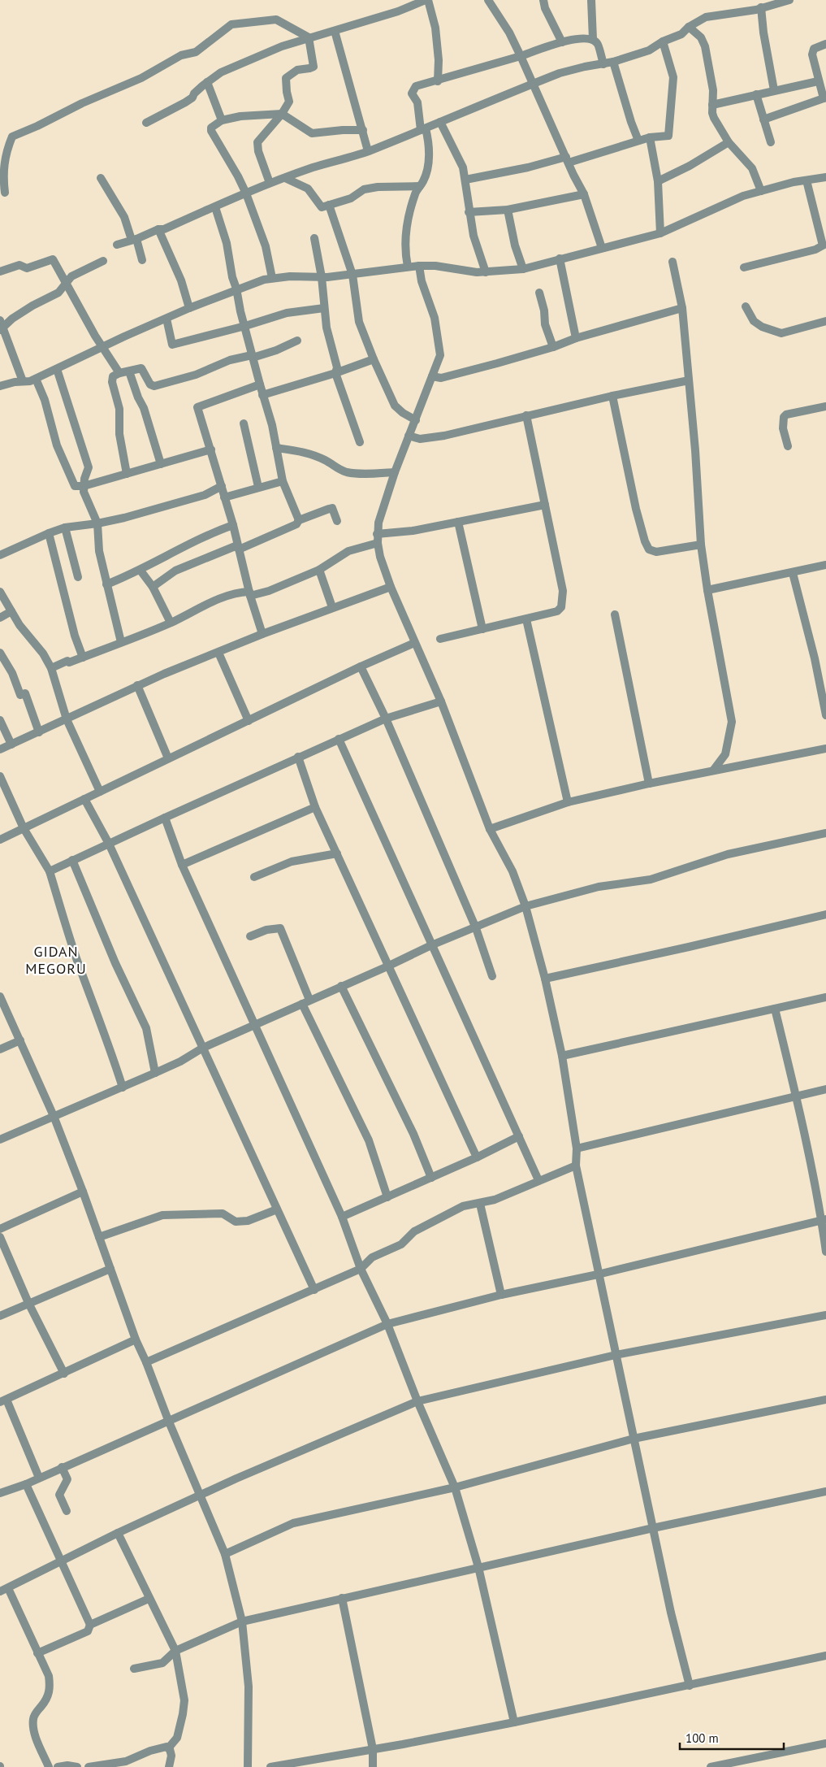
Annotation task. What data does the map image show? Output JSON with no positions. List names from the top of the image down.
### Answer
{
  "districts": ["GIDAN MEGORU"],
  "scale_bar": "100 m"
}
